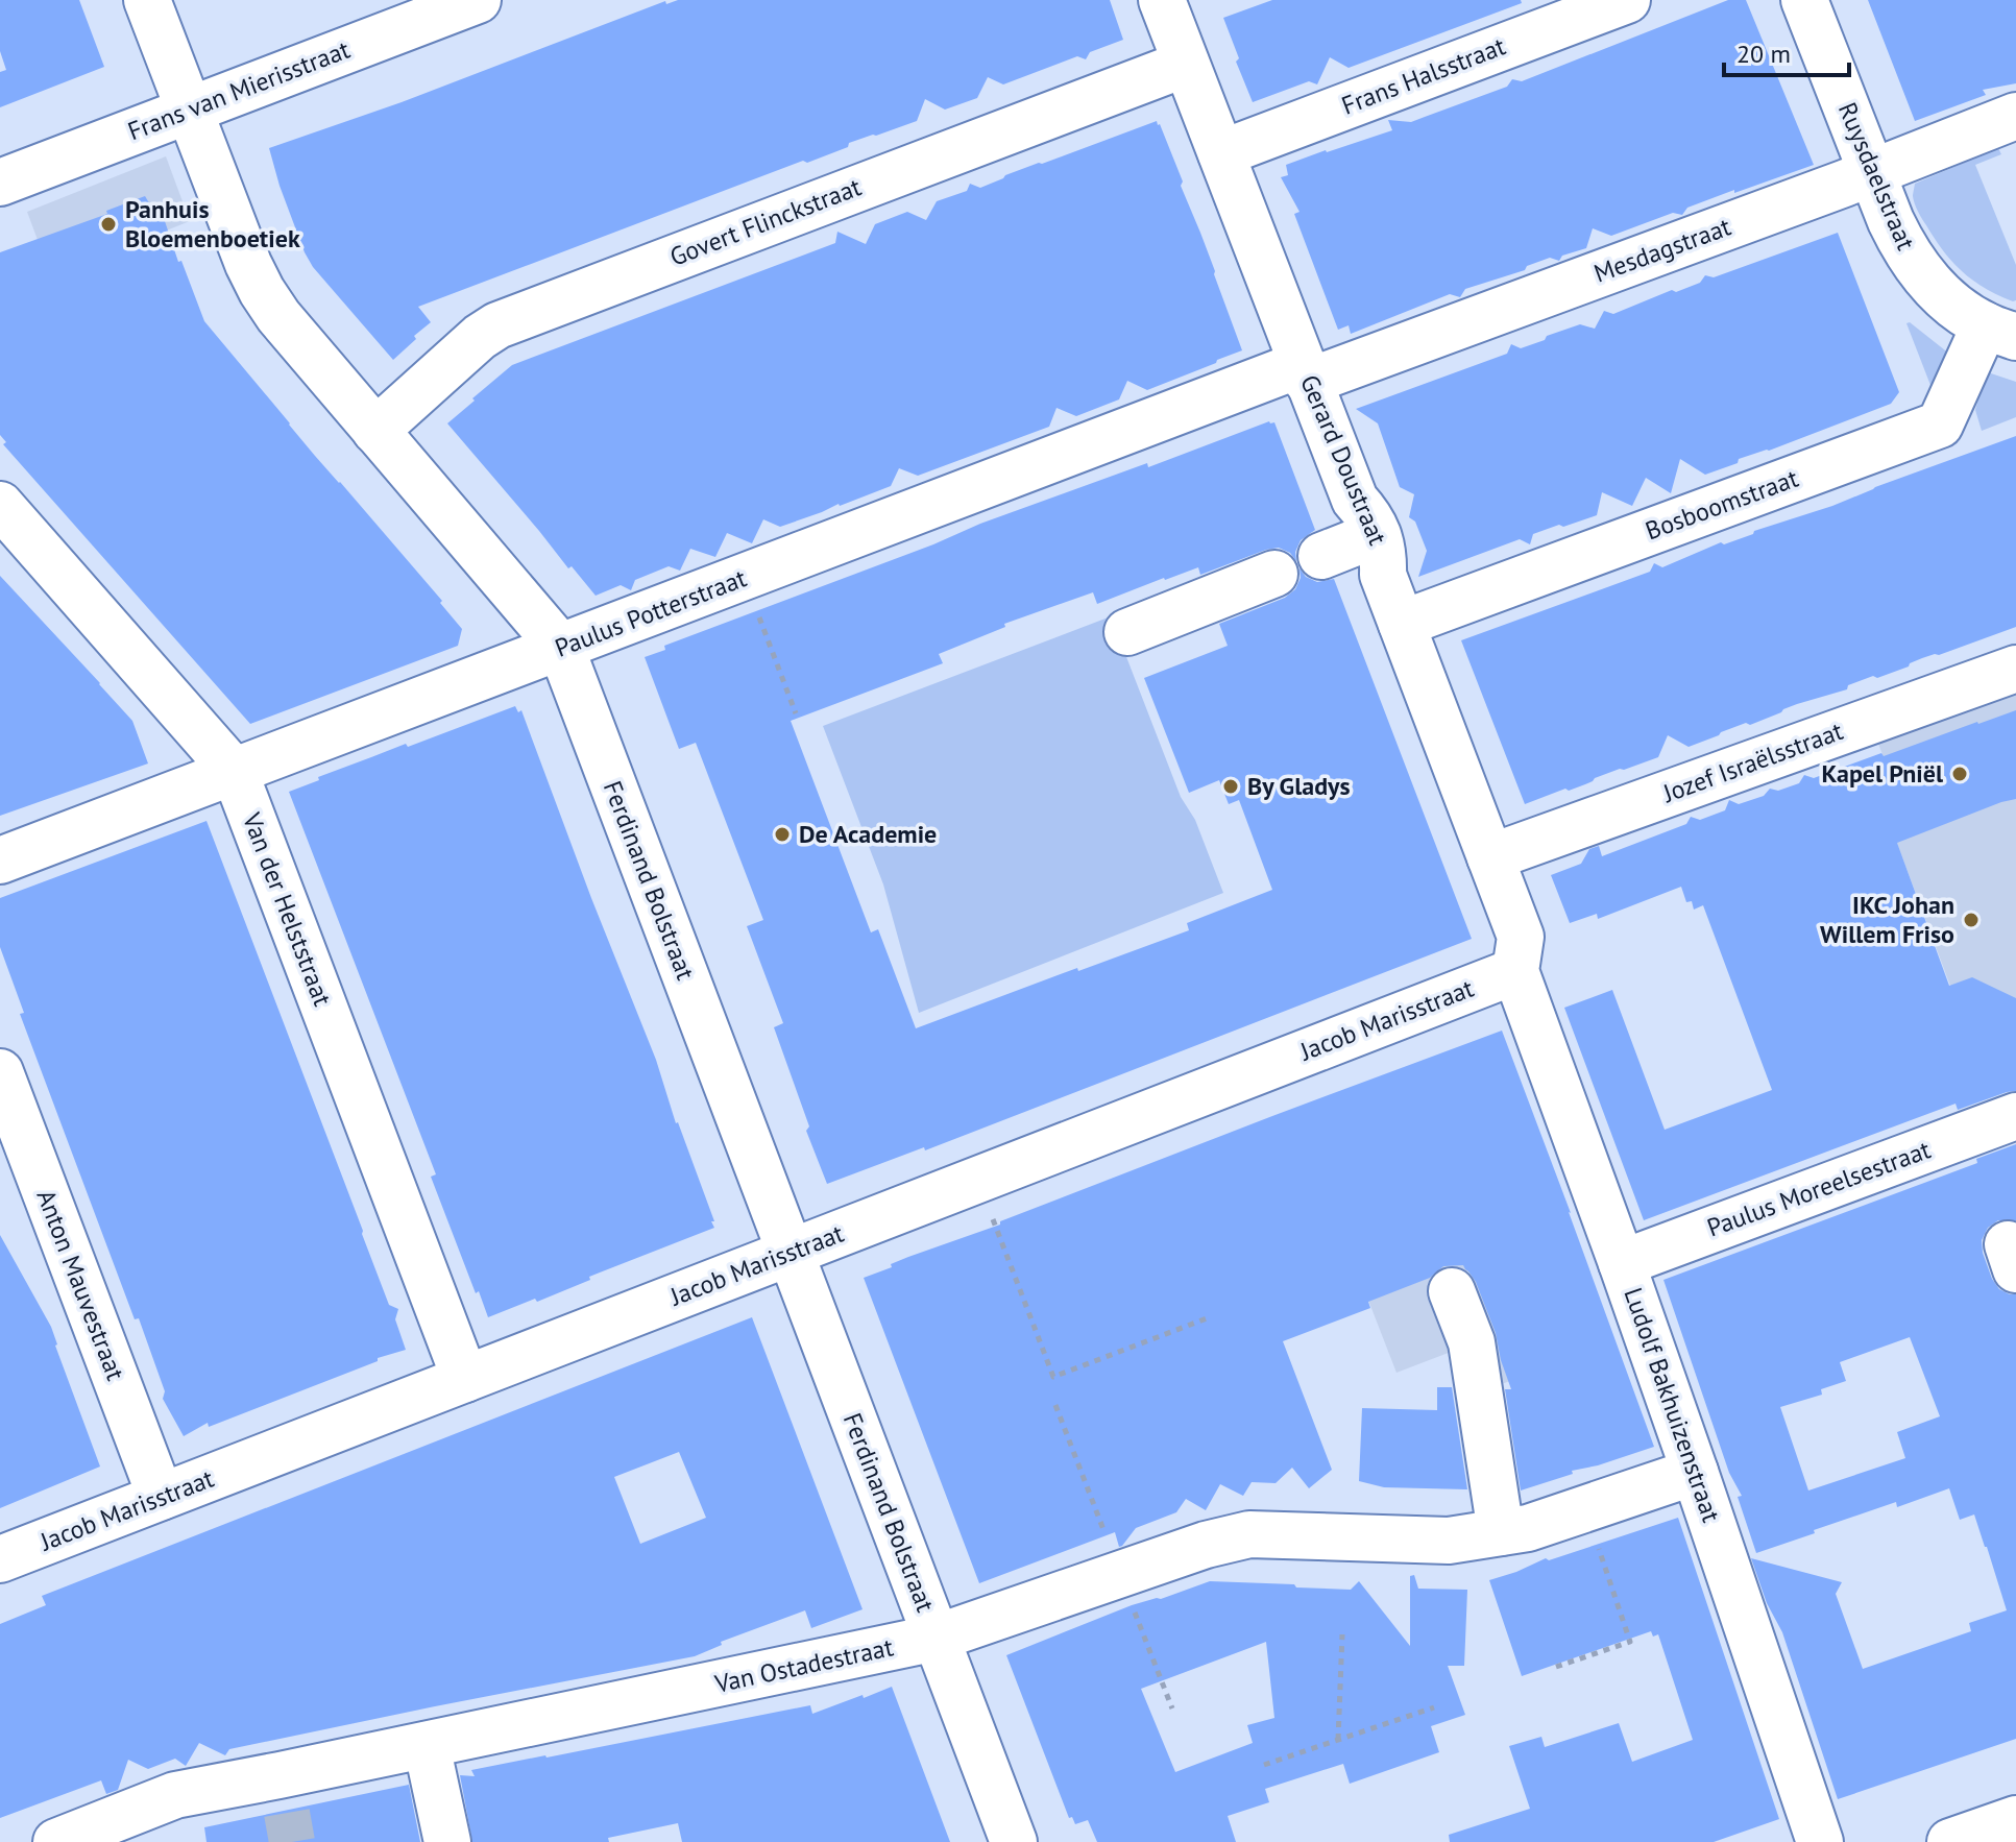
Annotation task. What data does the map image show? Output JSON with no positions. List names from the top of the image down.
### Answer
{
  "streets": {
    "street": [
      "Frans Halsstraat",
      "Frans van Mierisstraat",
      "Ruysdaelstraat",
      "Govert Flinckstraat",
      "Mesdagstraat",
      "Gerard Doustraat",
      "Bosboomstraat",
      "Paulus Potterstraat",
      "Jozef Israëlsstraat",
      "Ferdinand Bolstraat",
      "Van der Helststraat",
      "Jacob Marisstraat",
      "Paulus Moreelsestraat",
      "Anton Mauvestraat",
      "Ludolf Bakhuizenstraat",
      "Van Ostadestraat"
    ]
  },
  "crossings": [
    ["Frans Halsstraat", "Gerard Doustraat"],
    ["Frans van Mierisstraat", "Ferdinand Bolstraat"],
    ["Ruysdaelstraat", "Mesdagstraat"],
    ["Ruysdaelstraat", "Bosboomstraat"],
    ["Govert Flinckstraat", "Gerard Doustraat"],
    ["Govert Flinckstraat", "Ferdinand Bolstraat"],
    ["Mesdagstraat", "Gerard Doustraat"],
    ["Mesdagstraat", "Paulus Potterstraat"],
    ["Gerard Doustraat", "Bosboomstraat"],
    ["Gerard Doustraat", "Paulus Potterstraat"],
    ["Gerard Doustraat", "Jozef Israëlsstraat"],
    ["Gerard Doustraat", "Jacob Marisstraat"],
    ["Gerard Doustraat", "Ludolf Bakhuizenstraat"],
    ["Paulus Potterstraat", "Ferdinand Bolstraat"],
    ["Paulus Potterstraat", "Van der Helststraat"],
    ["Ferdinand Bolstraat", "Jacob Marisstraat"],
    ["Ferdinand Bolstraat", "Van Ostadestraat"],
    ["Van der Helststraat", "Jacob Marisstraat"],
    ["Jacob Marisstraat", "Anton Mauvestraat"],
    ["Jacob Marisstraat", "Ludolf Bakhuizenstraat"],
    ["Paulus Moreelsestraat", "Ludolf Bakhuizenstraat"],
    ["Ludolf Bakhuizenstraat", "Van Ostadestraat"]
  ],
  "places": [
    "Panhuis Bloemenboetiek",
    "Kapel Pniël",
    "By Gladys",
    "De Academie",
    "IKC Johan Willem Friso"
  ],
  "scale_bar": "20 m"
}
